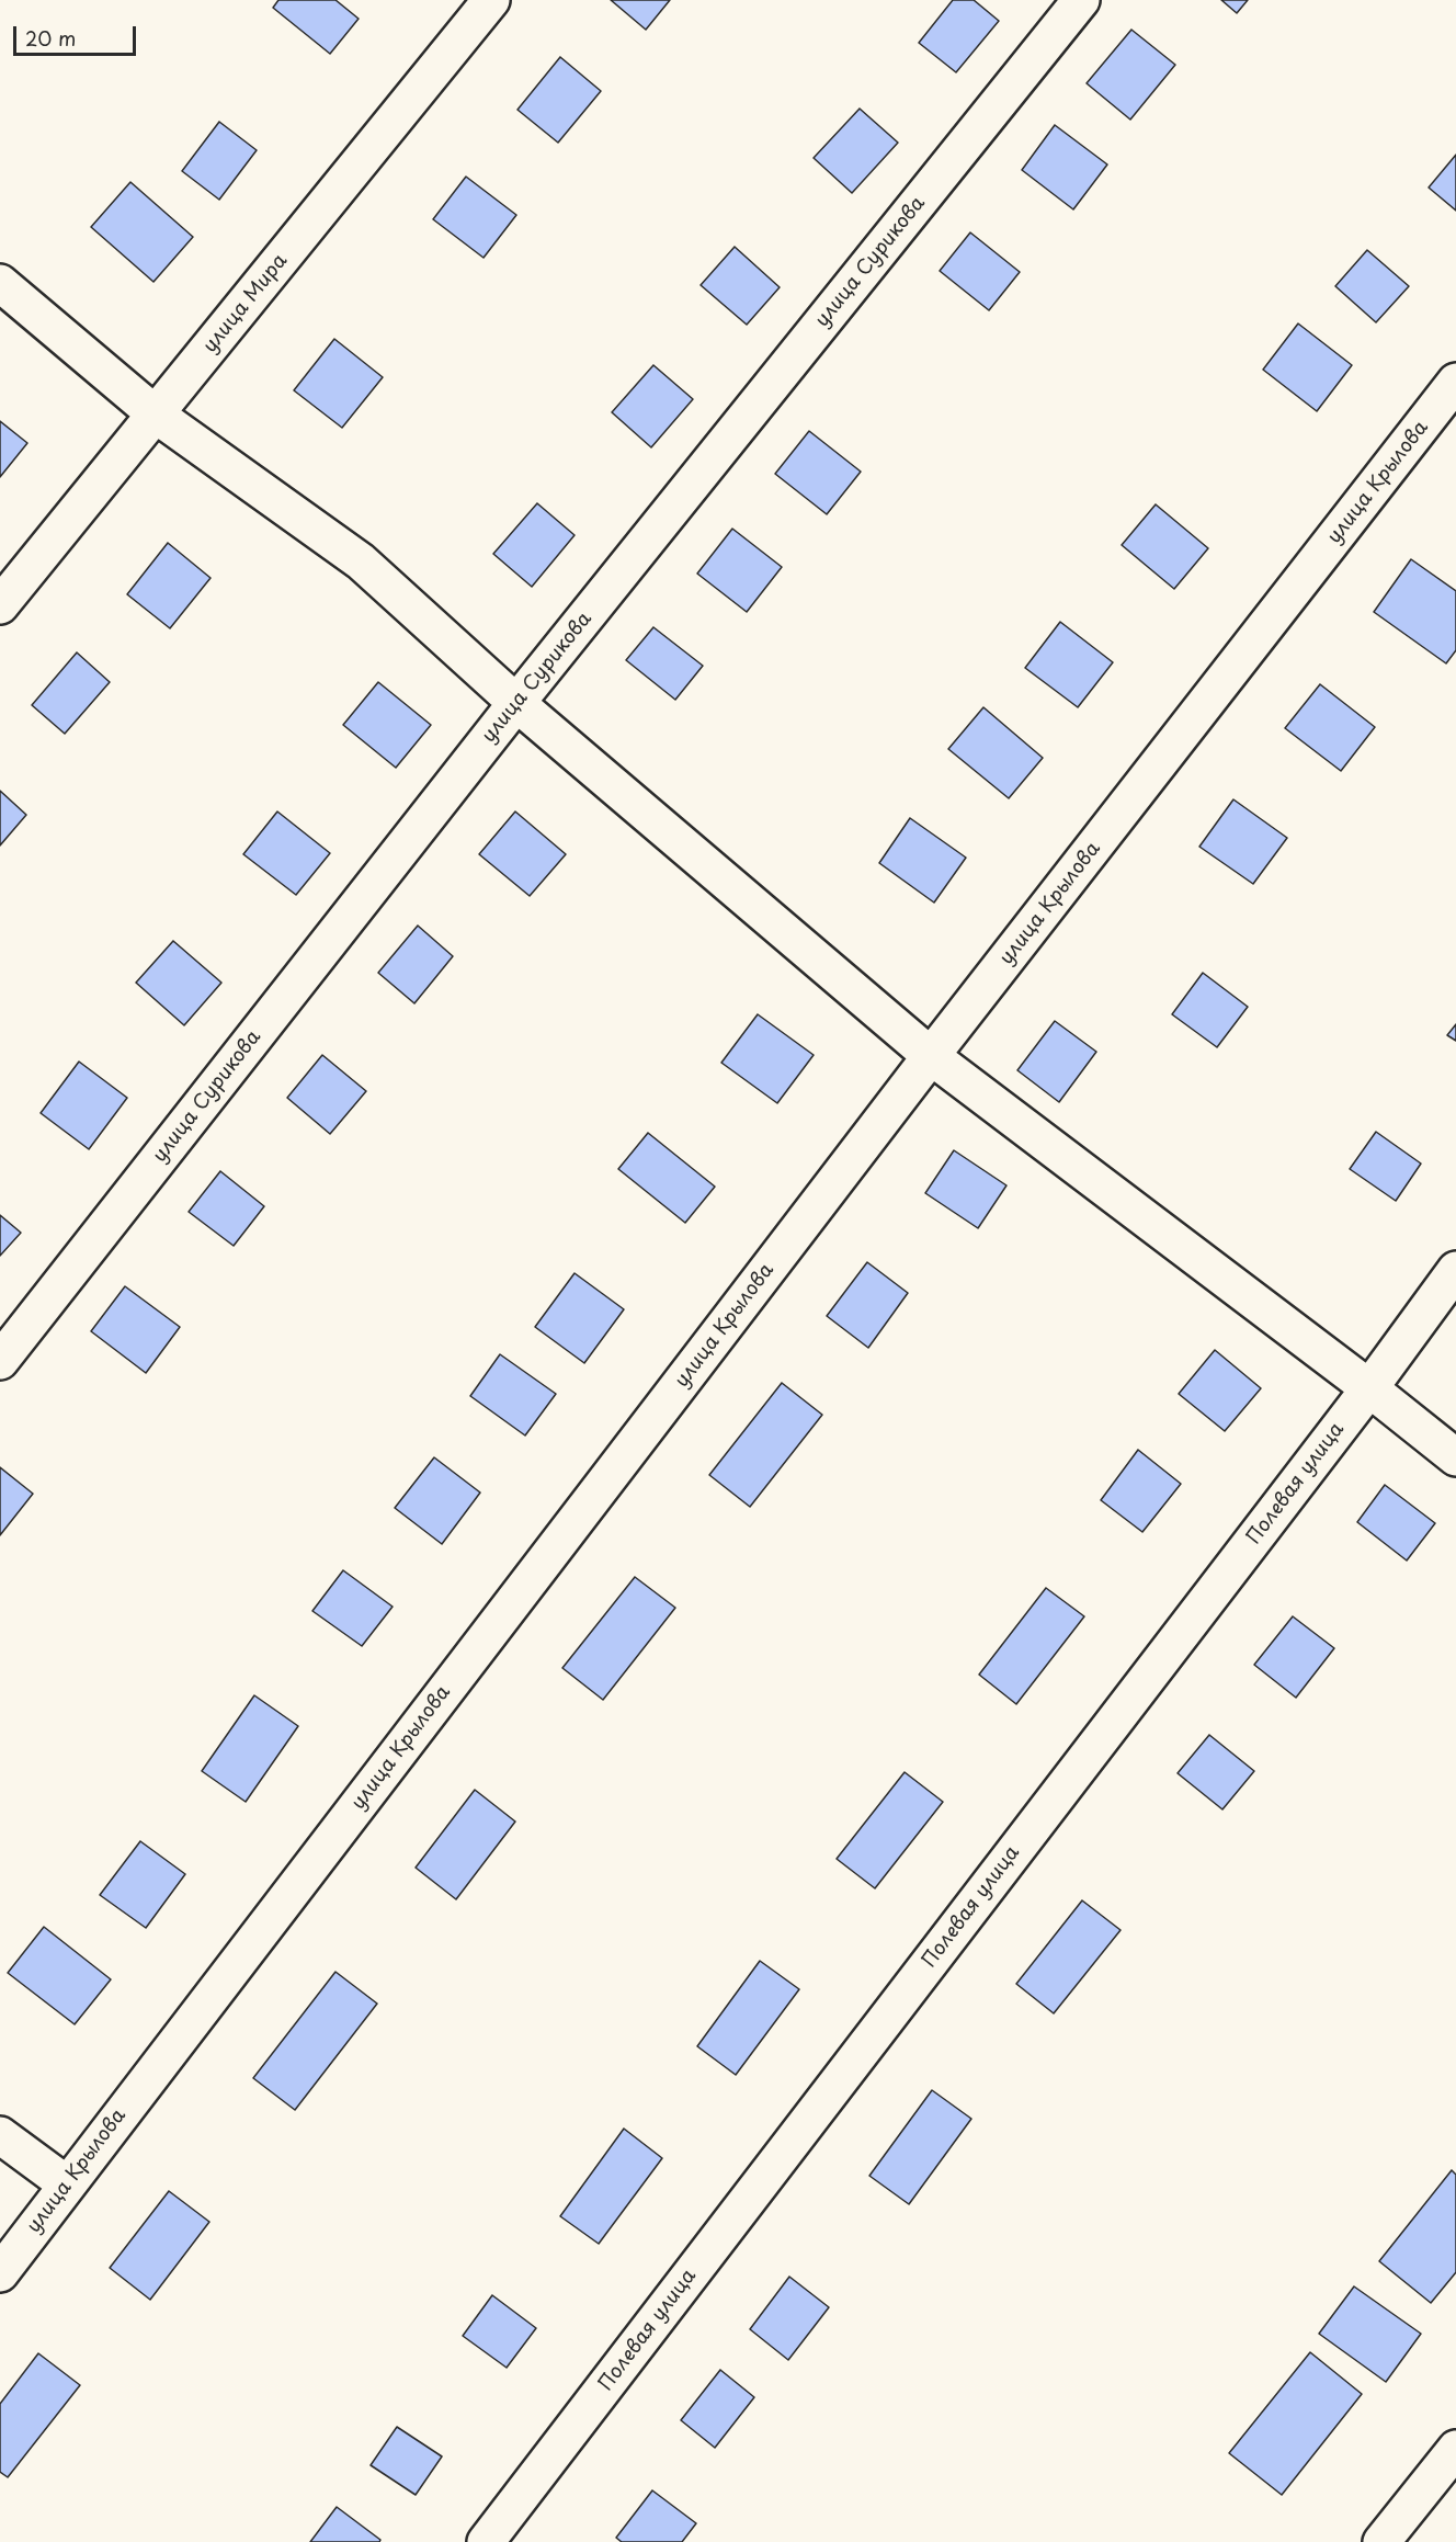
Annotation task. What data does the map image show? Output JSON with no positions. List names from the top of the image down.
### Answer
{
  "streets": {
    "street": [
      "улица Сурикова",
      "улица Мира",
      "улица Крылова",
      "Полевая улица"
    ]
  },
  "scale_bar": "20 m"
}
